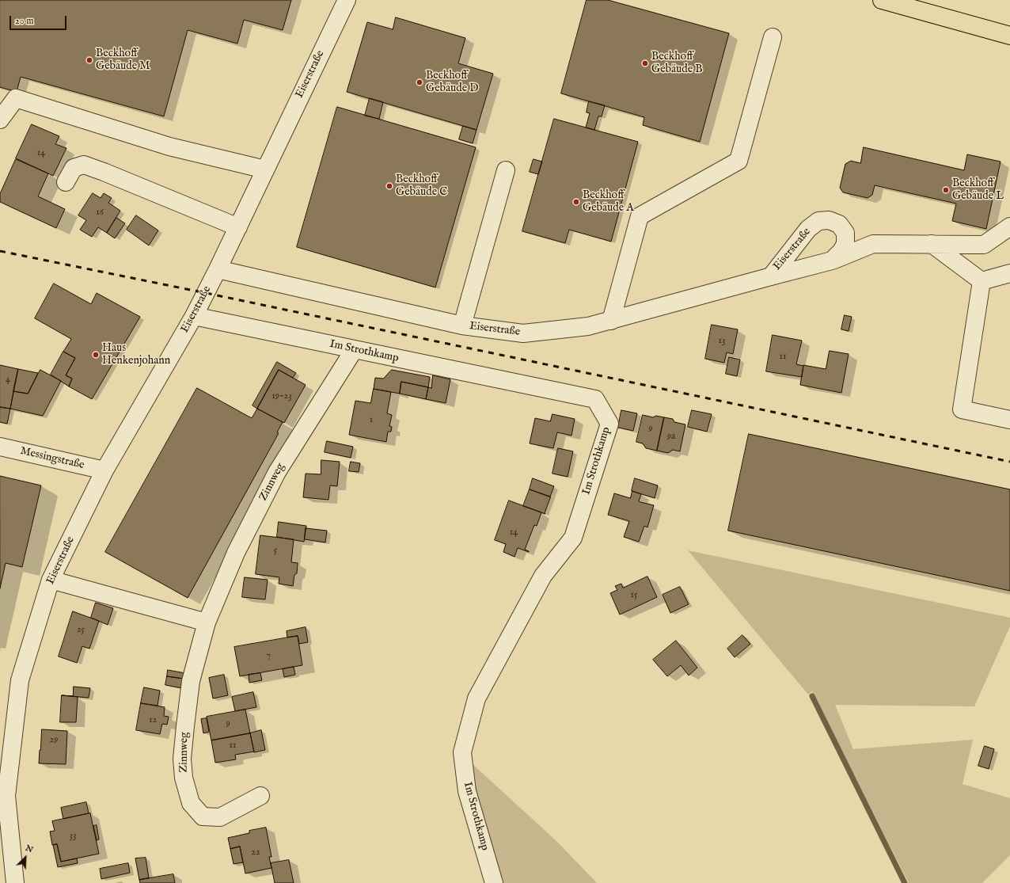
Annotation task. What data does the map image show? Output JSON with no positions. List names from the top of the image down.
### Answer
{
  "streets": {
    "street": [
      "Eiserstraße",
      "Im Strothkamp",
      "Messingstraße",
      "Zinnweg"
    ]
  },
  "crossings": [
    ["Eiserstraße", "Im Strothkamp"],
    ["Eiserstraße", "Messingstraße"],
    ["Im Strothkamp", "Zinnweg"]
  ],
  "places": [
    "Beckhoff Gebäude M",
    "Beckhoff Gebäude B",
    "Beckhoff Gebäude D",
    "Beckhoff Gebäude C",
    "Beckhoff Gebäude L",
    "Beckhoff Gebäude A",
    "Haus Henkenjohann"
  ],
  "house_numbers": [
    "14",
    "16",
    "13",
    "11",
    "4",
    "19-23",
    "1",
    "9",
    "9a",
    "14",
    "5",
    "15",
    "25",
    "7",
    "12",
    "9",
    "29",
    "11",
    "33",
    "22"
  ],
  "scale_bar": "20 m",
  "north": "top right"
}
